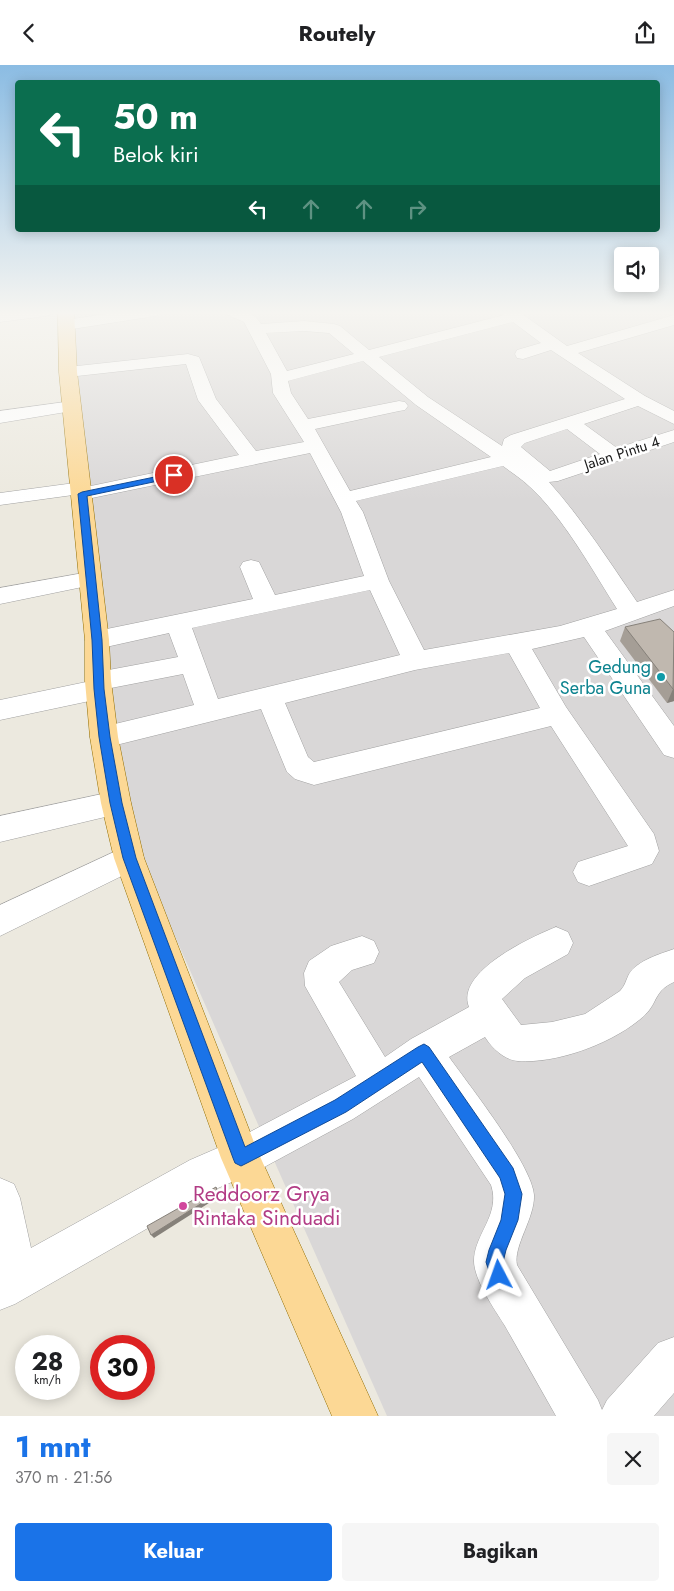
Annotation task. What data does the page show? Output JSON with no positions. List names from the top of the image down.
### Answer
{
  "streets": {
    "street": ["Jalan Pintu 4"]
  },
  "places": ["Gedung Serba Guna", "Reddoorz Grya Rintaka Sinduadi"],
  "page": {
    "header": "Routely",
    "turn": ["50 m", "Belok kiri"],
    "speed": "28 km/h",
    "limit": "30",
    "heading": ["1 mnt", "370 m · 21:56"],
    "buttons": ["Keluar", "Bagikan"]
  }
}
